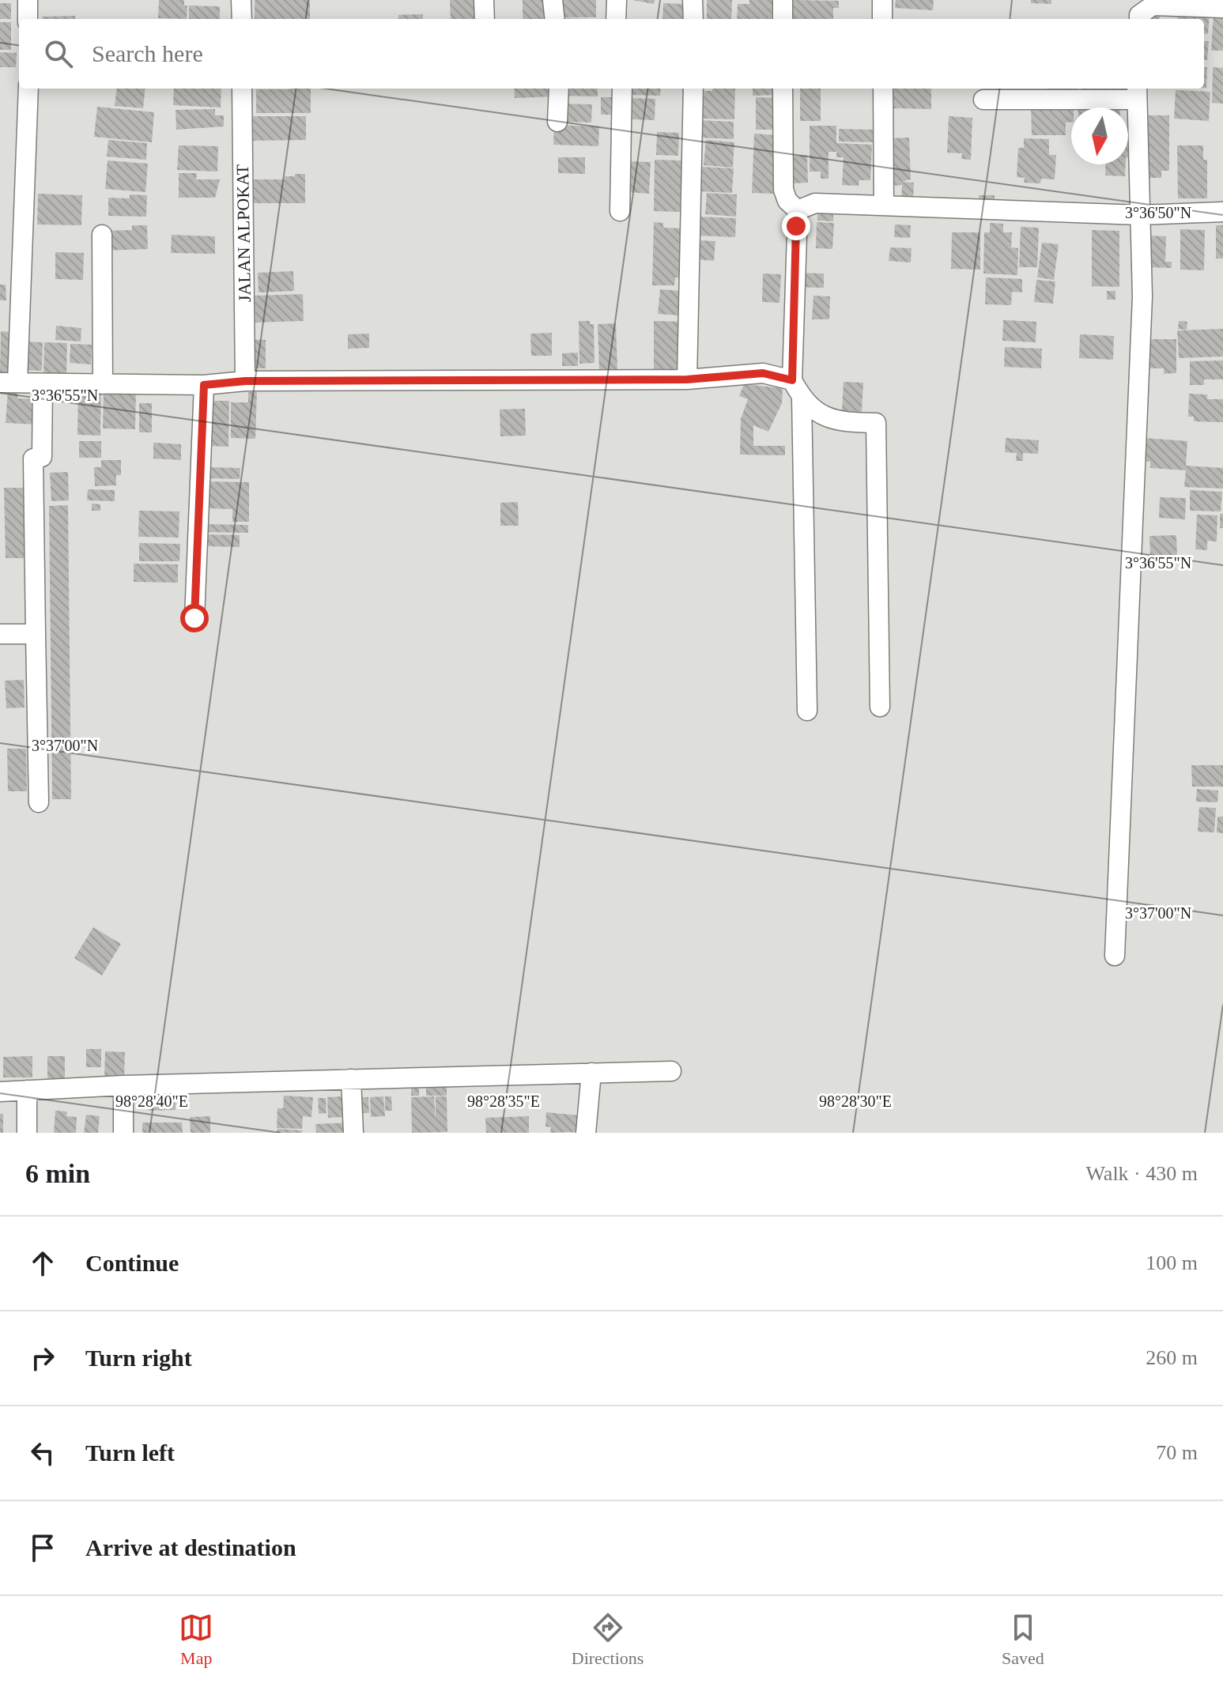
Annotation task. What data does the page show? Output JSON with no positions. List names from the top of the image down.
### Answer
{
  "streets": {
    "street": ["JALAN ALPOKAT"]
  },
  "north": "bottom",
  "page": {
    "search": "Search here",
    "heading": ["6 min", "Walk · 430 m"],
    "list": [
      ["Continue", "100 m"],
      ["Turn right", "260 m"],
      ["Turn left", "70 m"],
      "Arrive at destination"
    ],
    "nav": ["Map", "Directions", "Saved"]
  },
  "coordinates": [
    "3°36'50\"N",
    "3°36'55\"N",
    "3°37'00\"N",
    "98°28'40\"E",
    "98°28'35\"E",
    "98°28'30\"E"
  ]
}
